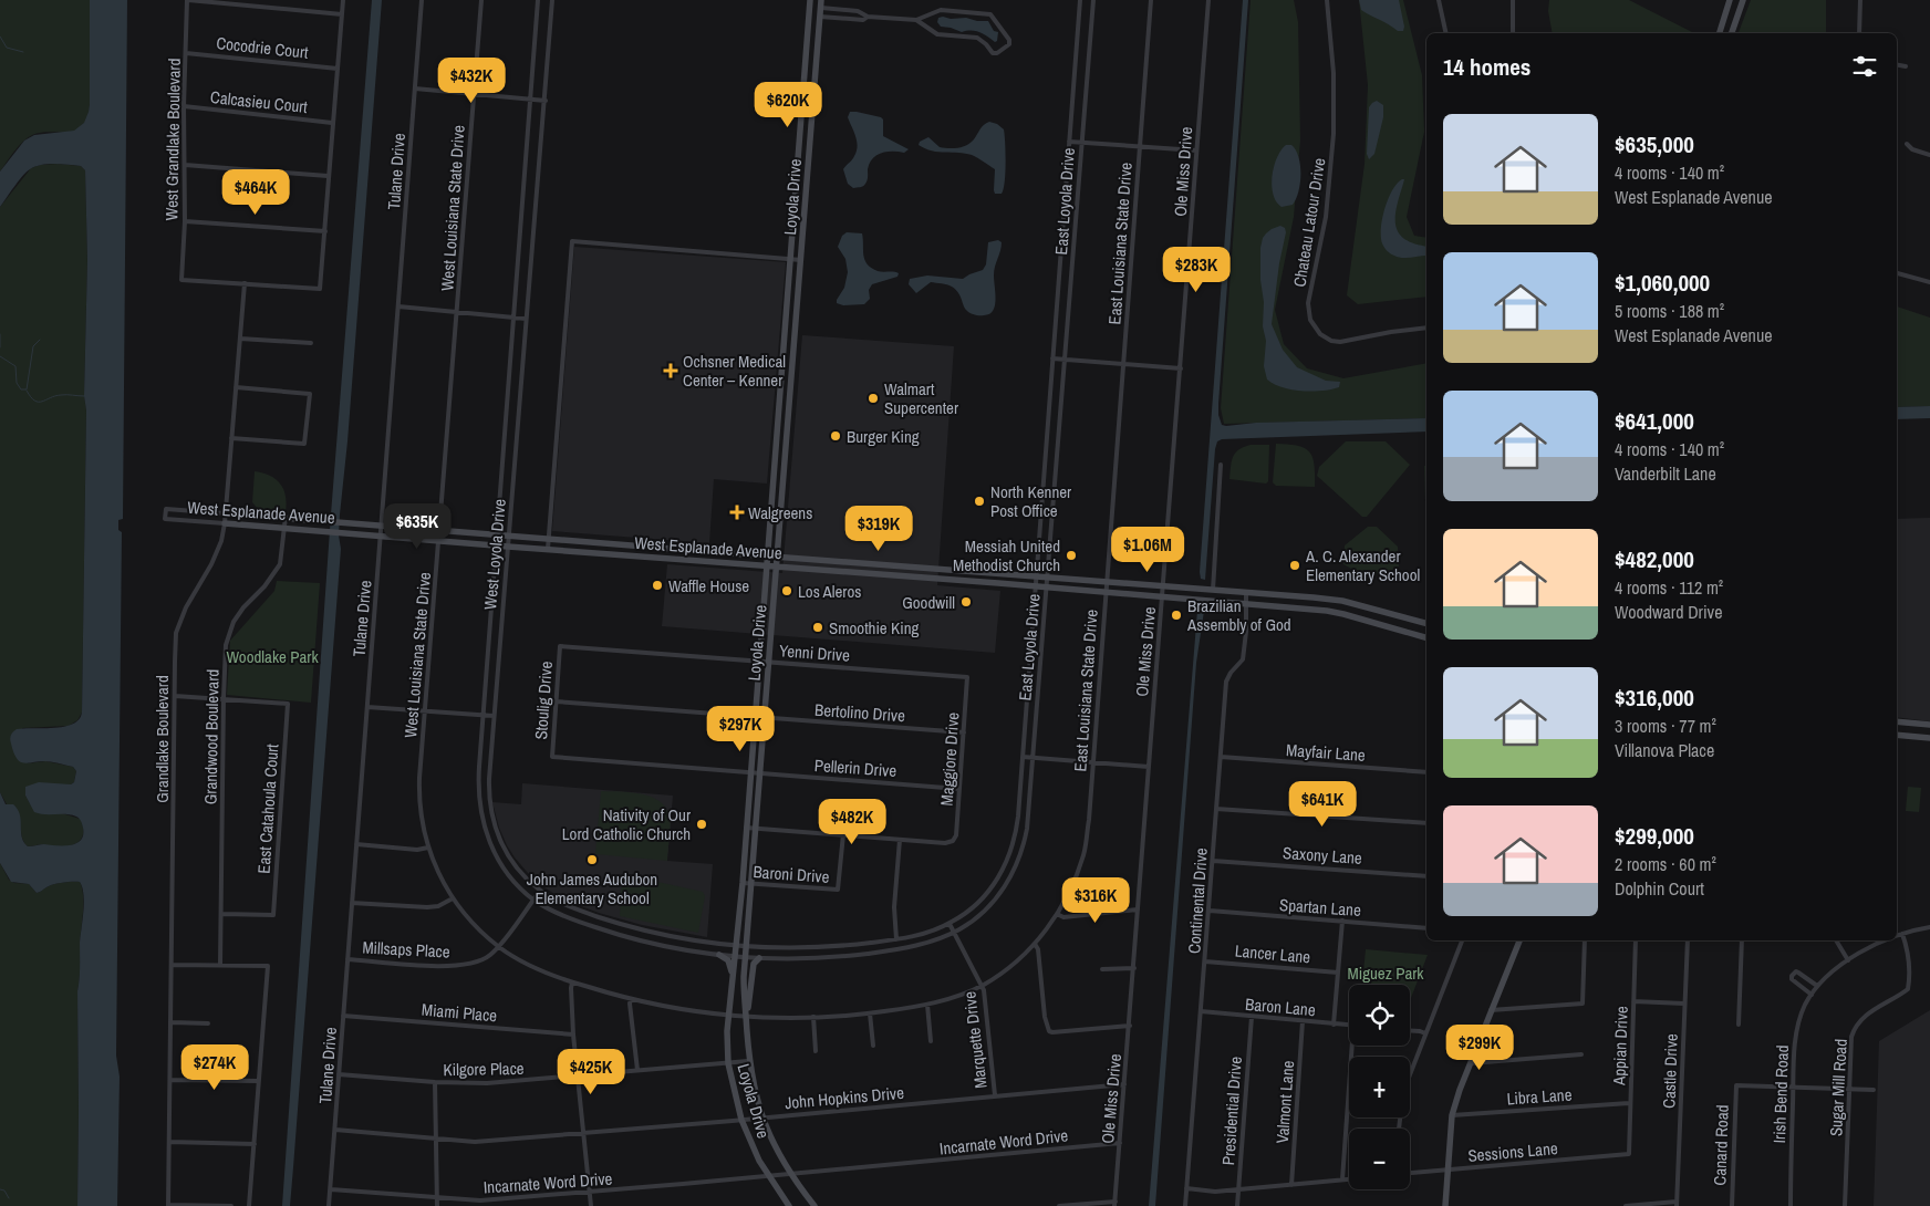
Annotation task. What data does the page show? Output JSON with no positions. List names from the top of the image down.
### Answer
{
  "streets": {
    "main road": ["Loyola Drive", "West Esplanade Avenue"],
    "street": [
      "Cocodrie Court",
      "Calcasieu Court",
      "West Grandlake Boulevard",
      "Tulane Drive",
      "Ole Miss Drive",
      "East Loyola Drive",
      "West Louisiana State Drive",
      "Chateau Latour Drive",
      "East Louisiana State Drive",
      "West Loyola Drive",
      "Yenni Drive",
      "Stoulig Drive",
      "Bertolino Drive",
      "Grandwood Boulevard",
      "Grandlake Boulevard",
      "Mayfair Lane",
      "Maggiore Drive",
      "Pellerin Drive",
      "East Catahoula Court",
      "Saxony Lane",
      "Baroni Drive",
      "Continental Drive",
      "Spartan Lane",
      "Millsaps Place",
      "Lancer Lane",
      "Baron Lane",
      "Miami Place",
      "Marquette Drive",
      "Appian Drive",
      "Kilgore Place",
      "Castle Drive",
      "Sugar Mill Road",
      "Irish Bend Road",
      "Libra Lane",
      "John Hopkins Drive",
      "Valmont Lane",
      "Presidential Drive",
      "Incarnate Word Drive",
      "Canard Road",
      "Sessions Lane"
    ]
  },
  "crossings": [
    ["Cocodrie Court", "West Grandlake Boulevard"],
    ["Calcasieu Court", "West Grandlake Boulevard"],
    ["West Grandlake Boulevard", "Grandlake Boulevard"],
    ["Tulane Drive", "West Esplanade Avenue"],
    ["Tulane Drive", "Millsaps Place"],
    ["Tulane Drive", "Miami Place"],
    ["Tulane Drive", "Kilgore Place"],
    ["Tulane Drive", "John Hopkins Drive"],
    ["Tulane Drive", "Incarnate Word Drive"],
    ["Ole Miss Drive", "West Esplanade Avenue"],
    ["Ole Miss Drive", "John Hopkins Drive"],
    ["Ole Miss Drive", "Incarnate Word Drive"],
    ["Loyola Drive", "East Loyola Drive"],
    ["Loyola Drive", "West Louisiana State Drive"],
    ["Loyola Drive", "East Louisiana State Drive"],
    ["Loyola Drive", "West Esplanade Avenue"],
    ["Loyola Drive", "West Loyola Drive"],
    ["Loyola Drive", "Yenni Drive"],
    ["Loyola Drive", "Bertolino Drive"],
    ["Loyola Drive", "Pellerin Drive"],
    ["Loyola Drive", "Baroni Drive"],
    ["Loyola Drive", "Kilgore Place"],
    ["Loyola Drive", "John Hopkins Drive"],
    ["Loyola Drive", "Incarnate Word Drive"],
    ["East Loyola Drive", "West Esplanade Avenue"],
    ["East Loyola Drive", "West Loyola Drive"],
    ["East Loyola Drive", "Marquette Drive"],
    ["West Louisiana State Drive", "East Louisiana State Drive"],
    ["West Louisiana State Drive", "West Esplanade Avenue"],
    ["West Louisiana State Drive", "Millsaps Place"],
    ["East Louisiana State Drive", "West Esplanade Avenue"],
    ["East Louisiana State Drive", "Marquette Drive"],
    ["West Esplanade Avenue", "West Loyola Drive"],
    ["West Esplanade Avenue", "Grandwood Boulevard"],
    ["West Esplanade Avenue", "Grandlake Boulevard"],
    ["West Esplanade Avenue", "Continental Drive"],
    ["West Loyola Drive", "Millsaps Place"],
    ["Yenni Drive", "Stoulig Drive"],
    ["Yenni Drive", "Maggiore Drive"],
    ["Stoulig Drive", "Bertolino Drive"],
    ["Stoulig Drive", "Pellerin Drive"],
    ["Bertolino Drive", "Maggiore Drive"],
    ["Grandwood Boulevard", "East Catahoula Court"],
    ["Mayfair Lane", "Continental Drive"],
    ["Maggiore Drive", "Pellerin Drive"],
    ["Saxony Lane", "Continental Drive"],
    ["Continental Drive", "Spartan Lane"],
    ["Continental Drive", "Lancer Lane"],
    ["Continental Drive", "Baron Lane"],
    ["Baron Lane", "Valmont Lane"],
    ["Baron Lane", "Presidential Drive"],
    ["Marquette Drive", "John Hopkins Drive"],
    ["Appian Drive", "Libra Lane"],
    ["Appian Drive", "Sessions Lane"],
    ["Sugar Mill Road", "Irish Bend Road"],
    ["Irish Bend Road", "Canard Road"]
  ],
  "parks": ["Woodlake Park", "Miguez Park"],
  "places": {
    "health": ["Ochsner Medical Center – Kenner", "Walgreens"],
    "other": [
      "Walmart Supercenter",
      "Burger King",
      "North Kenner Post Office",
      "Messiah United Methodist Church",
      "A. C. Alexander Elementary School",
      "Waffle House",
      "Los Aleros",
      "Goodwill",
      "Brazilian Assembly of God",
      "Smoothie King",
      "Nativity of Our Lord Catholic Church",
      "John James Audubon Elementary School"
    ]
  },
  "page": {
    "heading": "14 homes",
    "price": [
      "$432K",
      "$620K",
      "$464K",
      "$283K",
      "$635K",
      "$319K",
      "$1.06M",
      "$297K",
      "$641K",
      "$482K",
      "$316K",
      "$299K",
      "$274K",
      "$425K"
    ],
    "list": [
      {
        "name": "$635,000",
        "note": "4 rooms · 140 m² · West Esplanade Avenue"
      },
      {
        "name": "$1,060,000",
        "note": "5 rooms · 188 m² · West Esplanade Avenue"
      },
      {
        "name": "$641,000",
        "note": "4 rooms · 140 m² · Vanderbilt Lane"
      },
      {
        "name": "$482,000",
        "note": "4 rooms · 112 m² · Woodward Drive"
      },
      {
        "name": "$316,000",
        "note": "3 rooms · 77 m² · Villanova Place"
      },
      {
        "name": "$299,000",
        "note": "2 rooms · 60 m² · Dolphin Court"
      }
    ],
    "map_buttons": ["+", "−"]
  }
}
